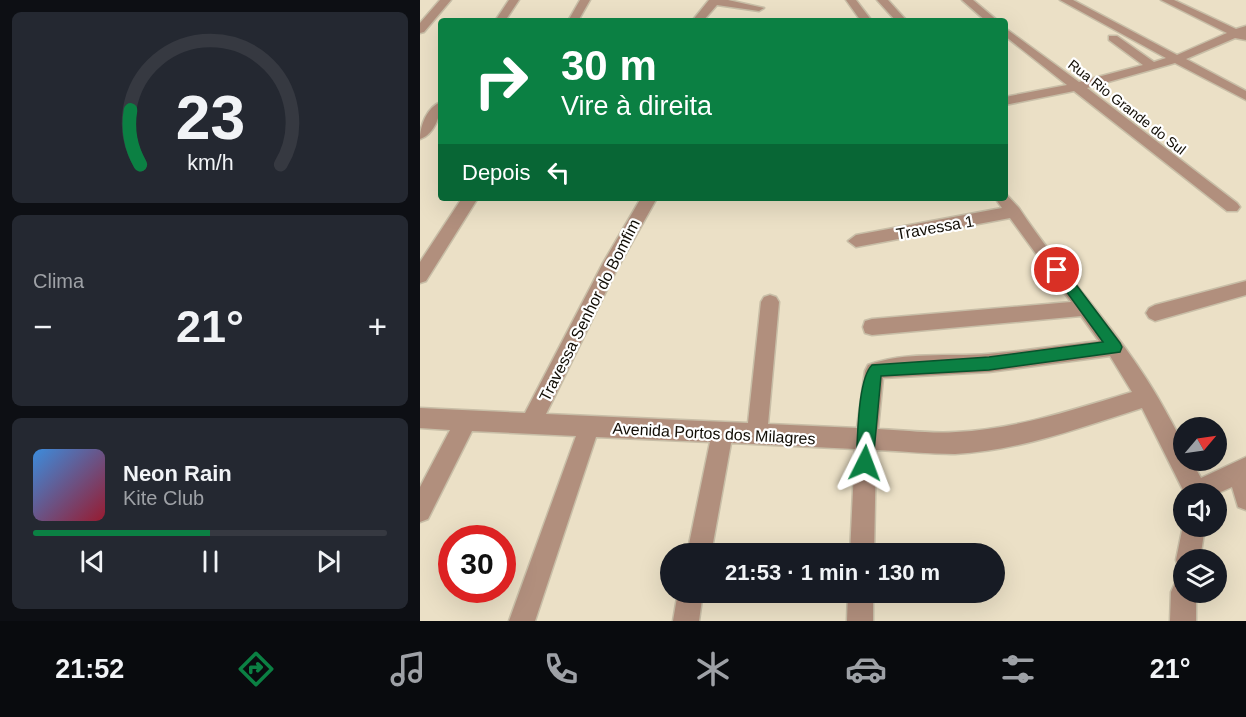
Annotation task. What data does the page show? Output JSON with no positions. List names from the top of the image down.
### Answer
{
  "streets": {
    "street": [
      "Rua Rio Grande do Sul",
      "Travessa 1",
      "Travessa Senhor do Bomfim",
      "Avenida Portos dos Milagres"
    ]
  },
  "crossings": [
    ["Travessa Senhor do Bomfim", "Avenida Portos dos Milagres"]
  ],
  "north": "top right",
  "page": {
    "turn": ["30 m", "Vire à direita"],
    "then": "Depois",
    "tile": "Clima",
    "heat": ["−", "21°", "+"],
    "song": ["Neon Rain", "Kite Club"],
    "limit": "30",
    "trip": "21:53 · 1 min · 130 m",
    "tabs": ["21:52", "21°"],
    "gauge": ["23", "km/h"]
  }
}
